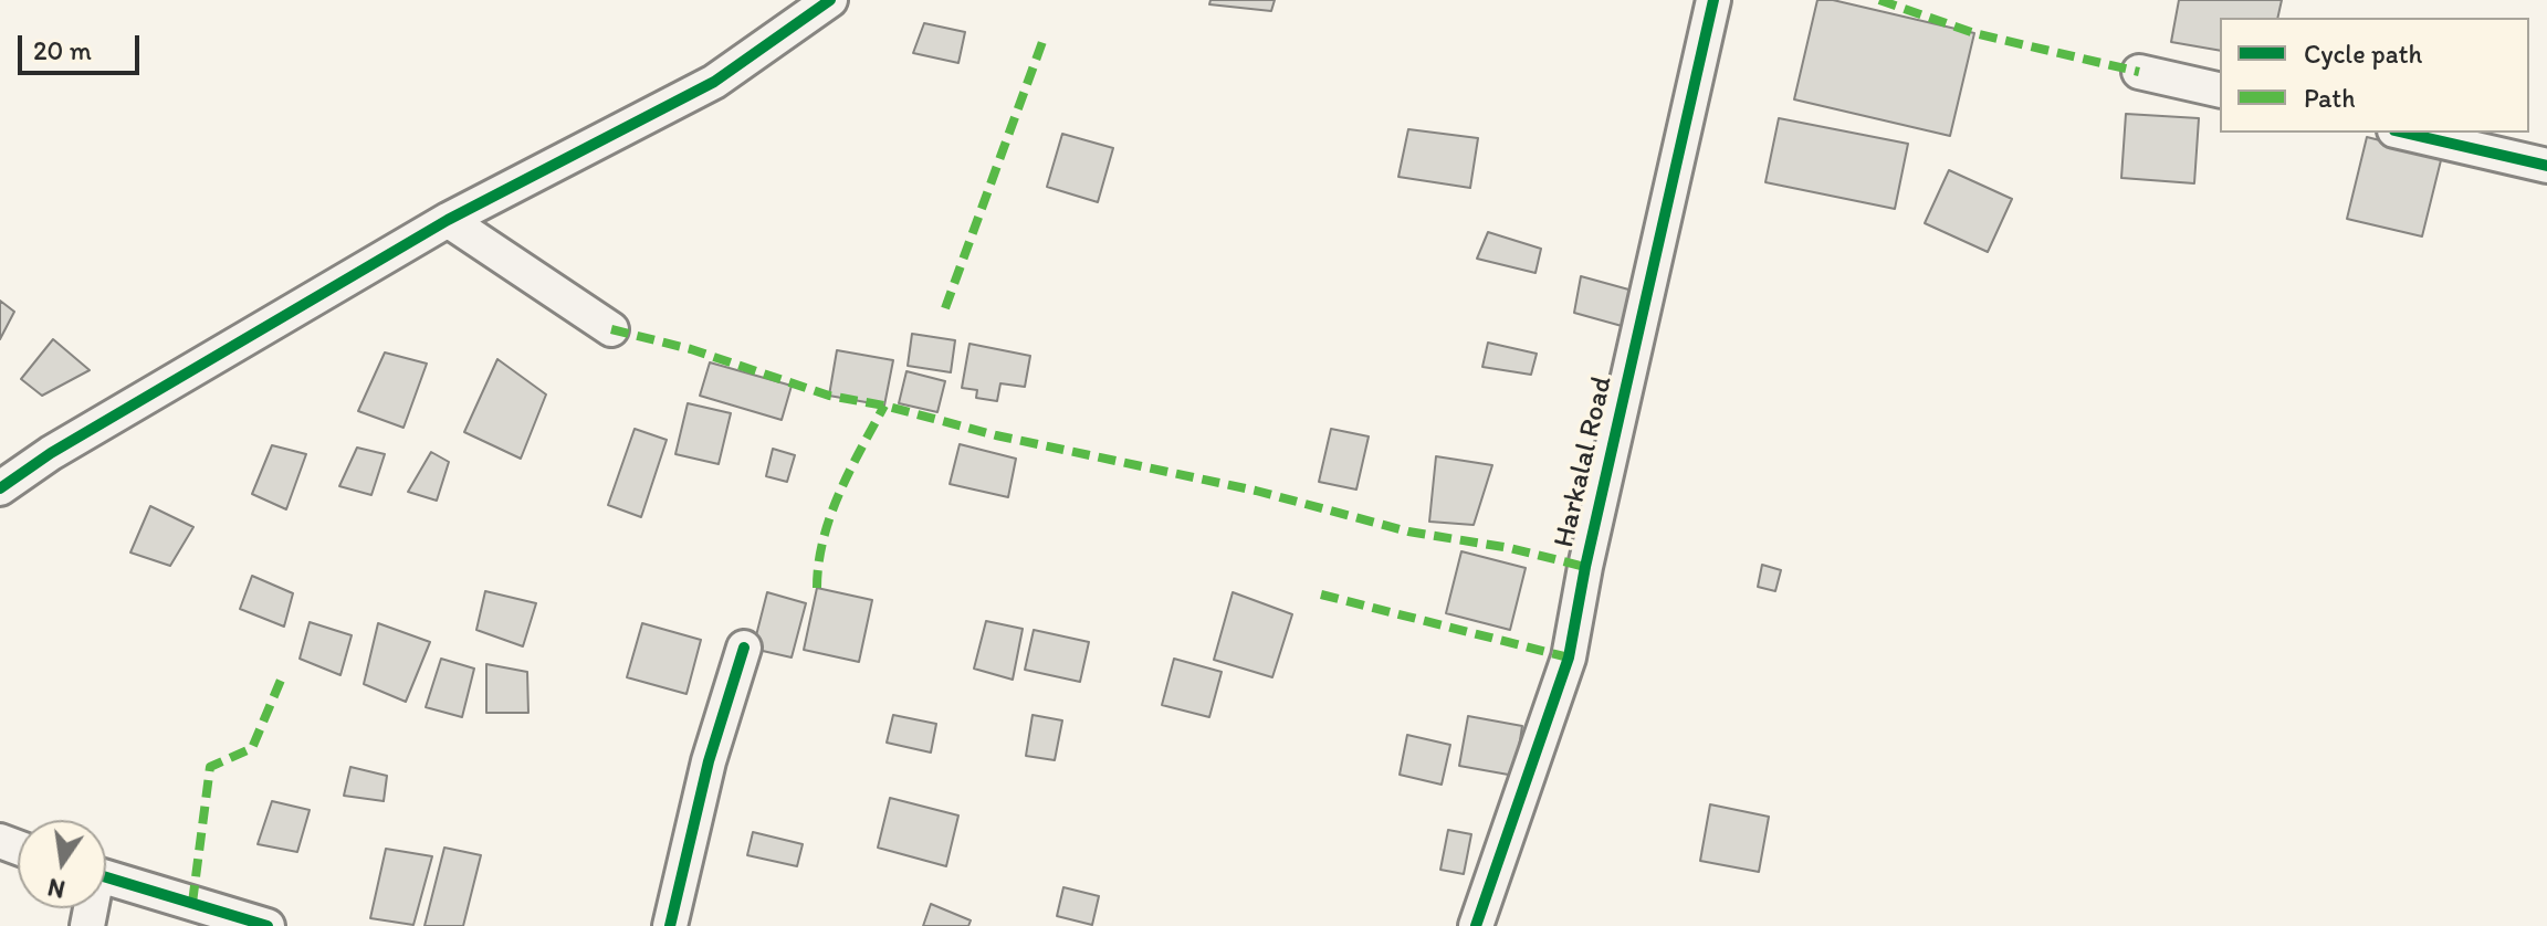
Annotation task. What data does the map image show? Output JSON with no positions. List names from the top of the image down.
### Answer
{
  "streets": {
    "street": ["Harkalal Road"]
  },
  "legend": ["Cycle path", "Path"],
  "scale_bar": "20 m",
  "north": "bottom"
}
